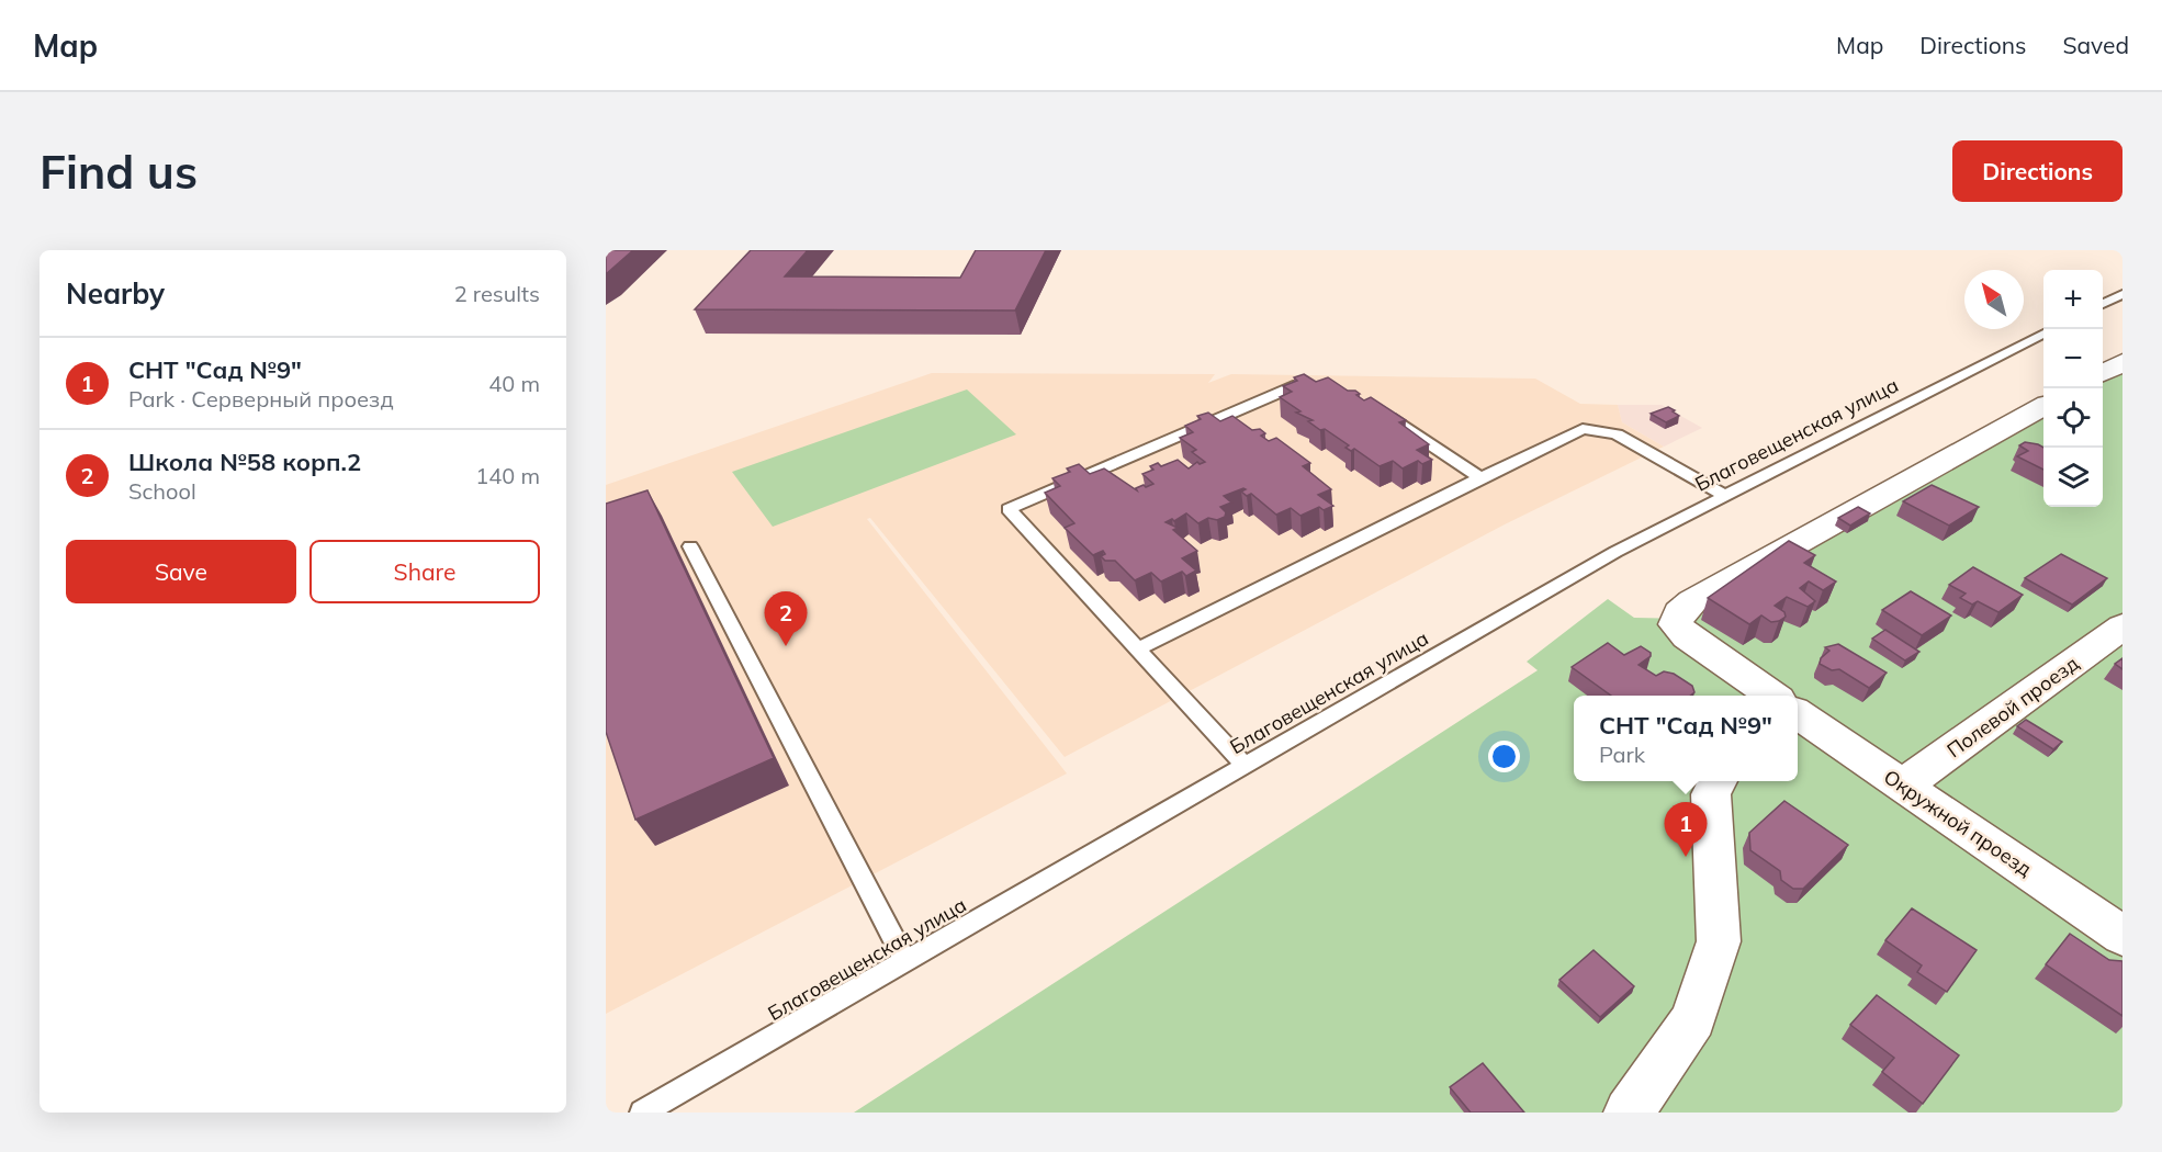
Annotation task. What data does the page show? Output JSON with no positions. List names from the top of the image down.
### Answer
{
  "streets": {
    "street": ["Полевой проезд", "Окружной проезд"],
    "lane": ["Благовещенская улица"]
  },
  "crossings": [
    ["Полевой проезд", "Окружной проезд"]
  ],
  "north": "top left",
  "page": {
    "header": "Map",
    "nav": ["Map", "Directions", "Saved"],
    "buttons": [
      "Directions",
      ["Save", "Share"]
    ],
    "title": "Find us",
    "heading": ["Nearby", "2 results"],
    "map_buttons": ["+", "−"],
    "list": [
      {
        "mark": "1",
        "name": "СНТ \"Сад №9\"",
        "note": "Park · Серверный проезд",
        "value": "40 m"
      },
      {
        "mark": "2",
        "name": "Школа №58 корп.2",
        "note": "School",
        "value": "140 m"
      }
    ],
    "pins": ["2", "1"],
    "popup": ["СНТ \"Сад №9\"", "Park"]
  }
}
